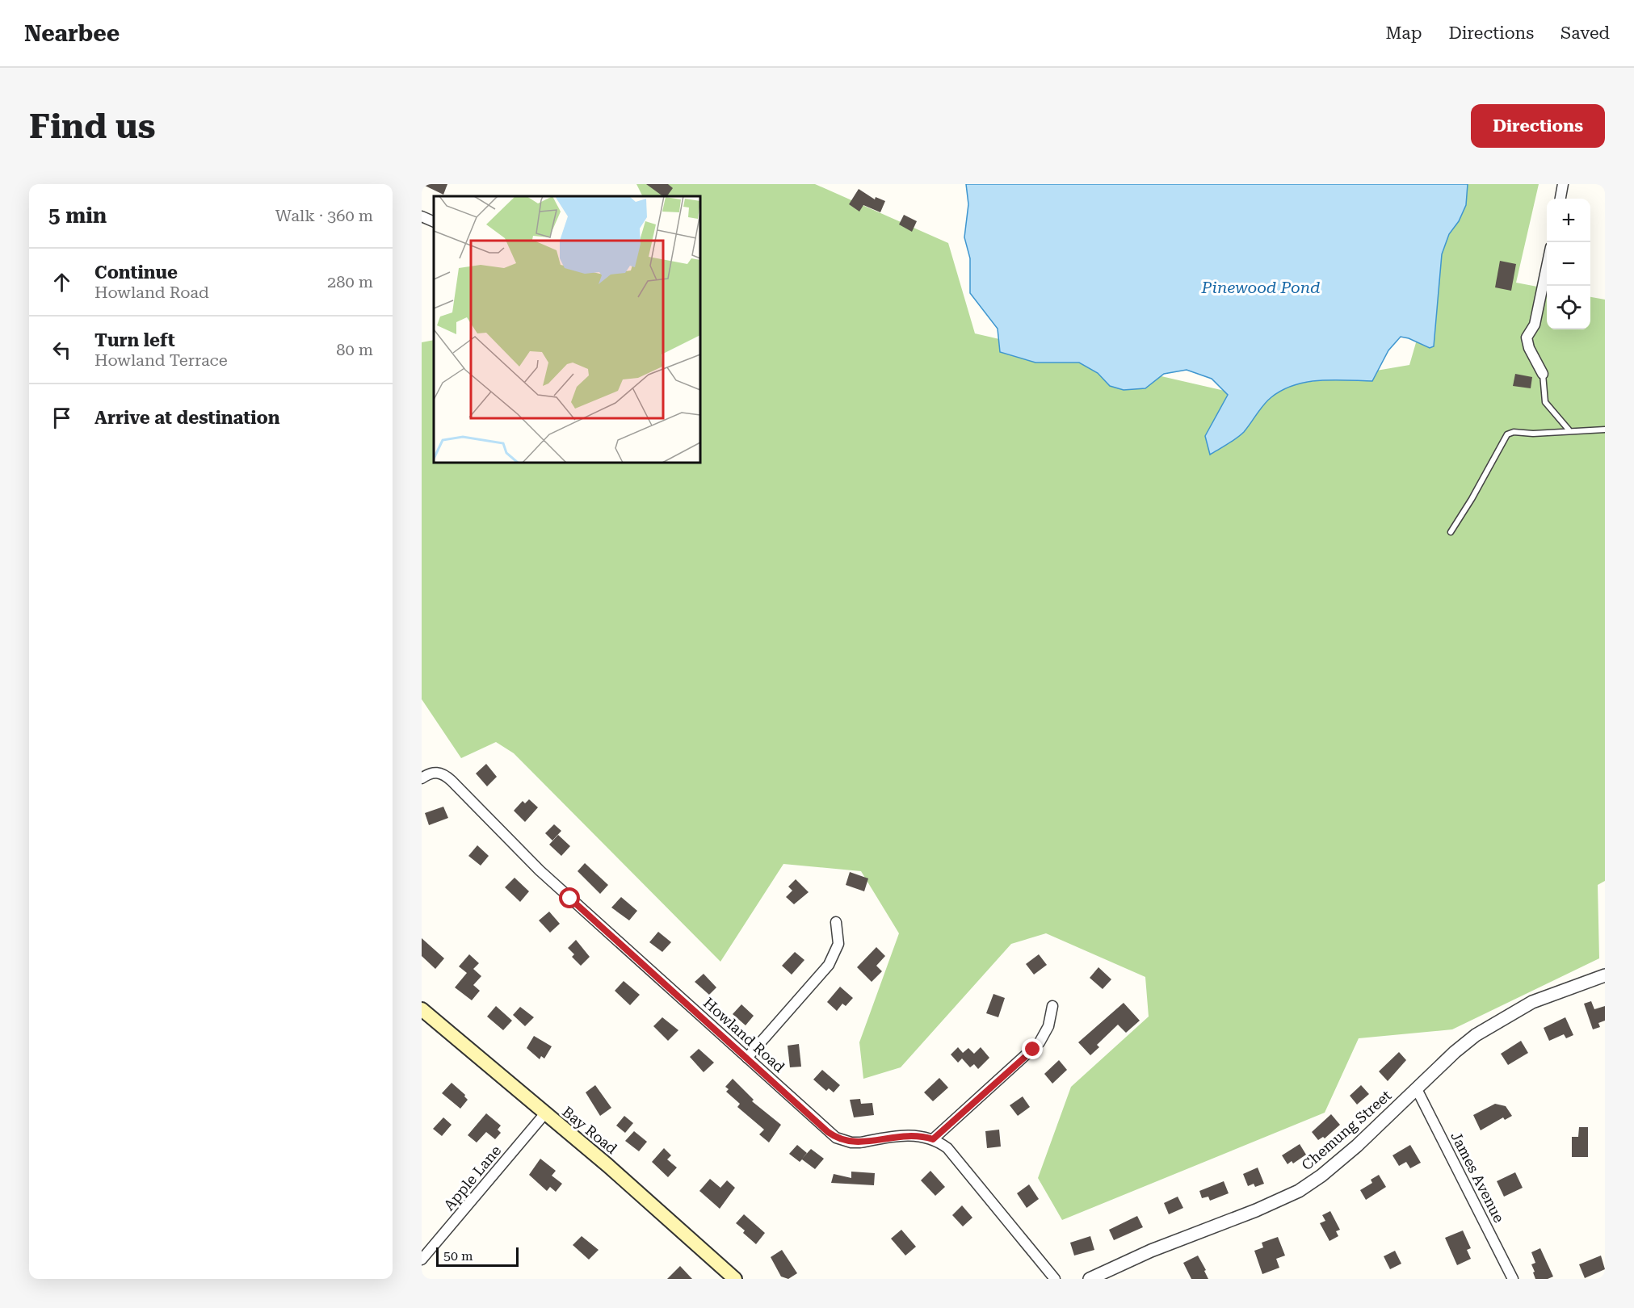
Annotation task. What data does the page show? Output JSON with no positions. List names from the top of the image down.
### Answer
{
  "streets": {
    "main road": ["Bay Road"],
    "street": [
      "Howland Road",
      "Chemung Street",
      "James Avenue",
      "Apple Lane"
    ]
  },
  "crossings": [
    ["Bay Road", "Apple Lane"],
    ["Chemung Street", "James Avenue"]
  ],
  "water": ["Pinewood Pond"],
  "scale_bar": "50 m",
  "page": {
    "header": "Nearbee",
    "nav": ["Map", "Directions", "Saved"],
    "buttons": "Directions",
    "title": "Find us",
    "heading": ["5 min", "Walk · 360 m"],
    "map_buttons": ["+", "−"],
    "list": [
      ["Continue", "Howland Road", "280 m"],
      ["Turn left", "Howland Terrace", "80 m"],
      "Arrive at destination"
    ],
    "scale": "50 m"
  }
}
